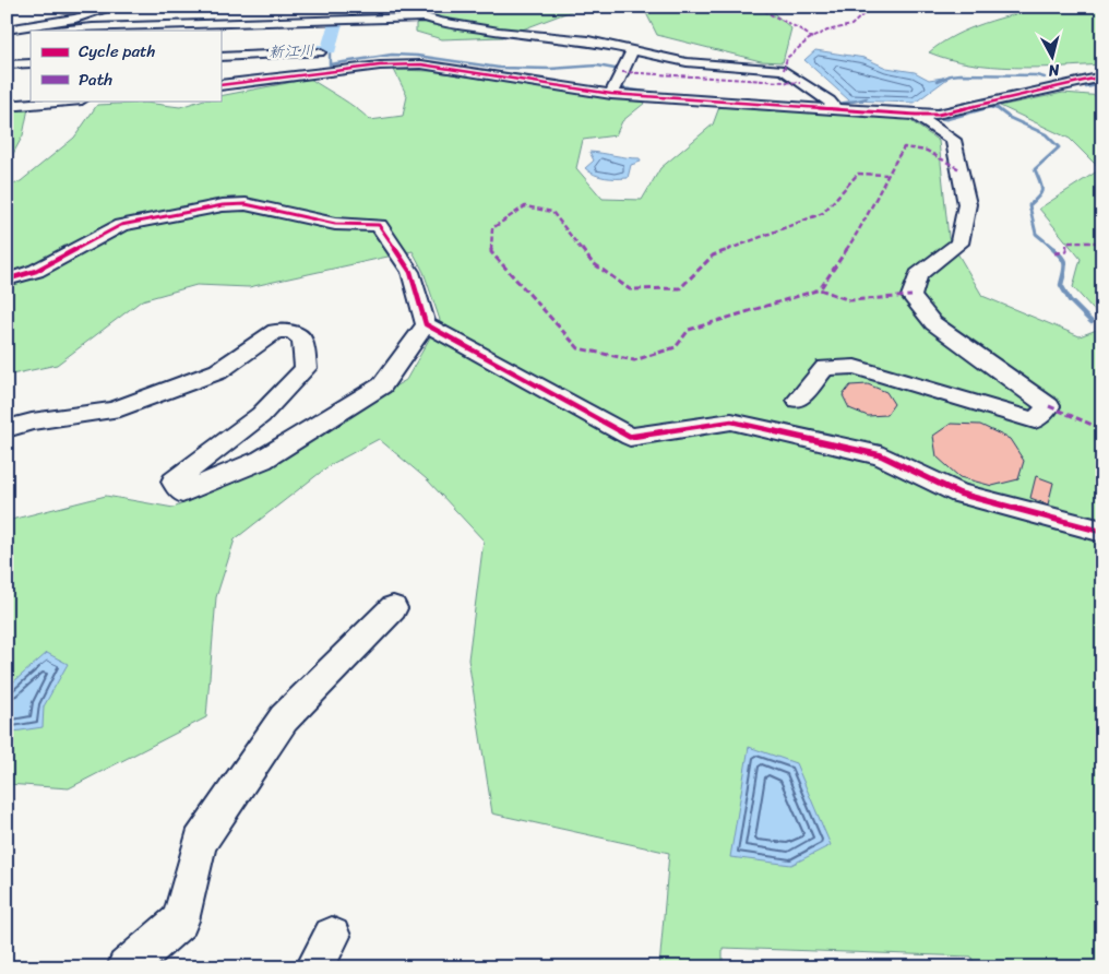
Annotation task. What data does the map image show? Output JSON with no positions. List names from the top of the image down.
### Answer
{
  "water": ["新江川"],
  "legend": ["Cycle path", "Path"],
  "north": "bottom"
}
